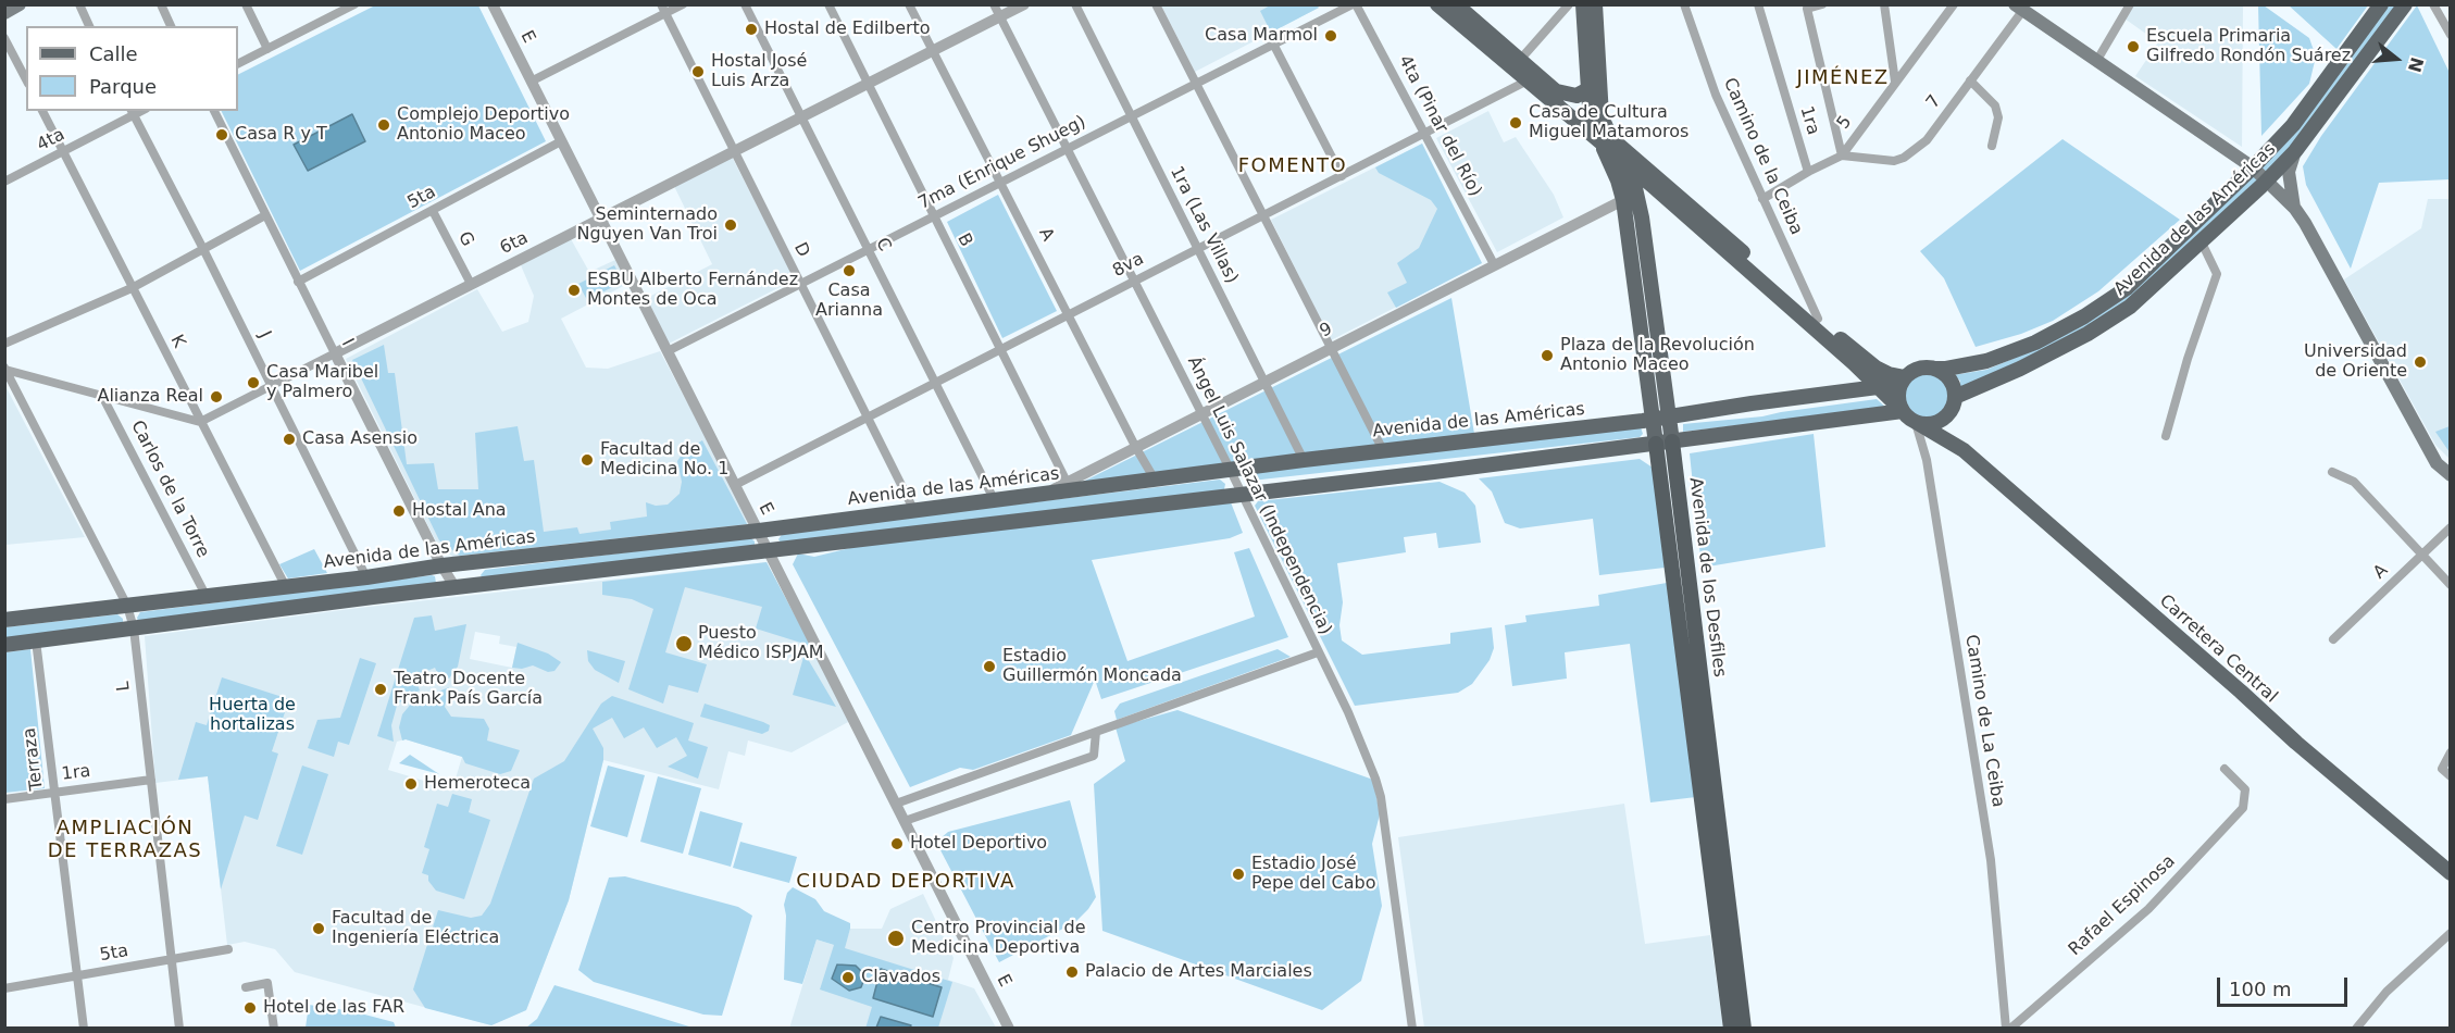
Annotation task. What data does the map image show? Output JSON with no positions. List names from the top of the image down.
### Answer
{
  "streets": {
    "highway": ["Avenida de los Desfiles"],
    "main road": ["Avenida de las Américas", "Carretera Central"],
    "street": [
      "E",
      "7",
      "1ra",
      "5",
      "4ta (Pinar del Río)",
      "4ta",
      "Camino de la Ceiba",
      "7ma (Enrique Shueg)",
      "5ta",
      "1ra (Las Villas)",
      "A",
      "G",
      "B",
      "6ta",
      "C",
      "D",
      "8va",
      "9",
      "J",
      "K",
      "I",
      "Carlos de la Torre",
      "Ángel Luis Salazar (Independencia)",
      "L",
      "Camino de La Ceiba",
      "Terraza",
      "Rafael Espinosa"
    ]
  },
  "crossings": [
    ["E", "7ma (Enrique Shueg)"],
    ["E", "5ta"],
    ["E", "Avenida de las Américas"],
    ["E", "6ta"],
    ["E", "8va"],
    ["7", "5"],
    ["1ra", "5"],
    ["1ra", "L"],
    ["1ra", "Terraza"],
    ["5", "Camino de la Ceiba"],
    ["4ta (Pinar del Río)", "7ma (Enrique Shueg)"],
    ["4ta (Pinar del Río)", "8va"],
    ["4ta (Pinar del Río)", "9"],
    ["4ta", "J"],
    ["4ta", "K"],
    ["7ma (Enrique Shueg)", "1ra (Las Villas)"],
    ["7ma (Enrique Shueg)", "A"],
    ["7ma (Enrique Shueg)", "B"],
    ["7ma (Enrique Shueg)", "C"],
    ["7ma (Enrique Shueg)", "D"],
    ["7ma (Enrique Shueg)", "Ángel Luis Salazar (Independencia)"],
    ["5ta", "G"],
    ["5ta", "I"],
    ["5ta", "L"],
    ["5ta", "Terraza"],
    ["Avenida de las Américas", "1ra (Las Villas)"],
    ["Avenida de las Américas", "A"],
    ["Avenida de las Américas", "B"],
    ["Avenida de las Américas", "C"],
    ["Avenida de las Américas", "D"],
    ["Avenida de las Américas", "9"],
    ["Avenida de las Américas", "J"],
    ["Avenida de las Américas", "K"],
    ["Avenida de las Américas", "I"],
    ["Avenida de las Américas", "Carlos de la Torre"],
    ["Avenida de las Américas", "Ángel Luis Salazar (Independencia)"],
    ["Avenida de las Américas", "Avenida de los Desfiles"],
    ["Avenida de las Américas", "Carretera Central"],
    ["Avenida de las Américas", "L"],
    ["Avenida de las Américas", "Camino de La Ceiba"],
    ["1ra (Las Villas)", "8va"],
    ["1ra (Las Villas)", "9"],
    ["A", "6ta"],
    ["A", "8va"],
    ["A", "9"],
    ["G", "6ta"],
    ["B", "6ta"],
    ["B", "8va"],
    ["B", "9"],
    ["6ta", "C"],
    ["6ta", "D"],
    ["6ta", "J"],
    ["6ta", "K"],
    ["6ta", "I"],
    ["6ta", "Ángel Luis Salazar (Independencia)"],
    ["C", "8va"],
    ["D", "8va"],
    ["8va", "Ángel Luis Salazar (Independencia)"],
    ["9", "Ángel Luis Salazar (Independencia)"],
    ["9", "Avenida de los Desfiles"],
    ["Carretera Central", "Camino de La Ceiba"],
    ["Camino de La Ceiba", "Rafael Espinosa"]
  ],
  "districts": [
    "JIMÉNEZ",
    "FOMENTO",
    "AMPLIACIÓN DE TERRAZAS",
    "CIUDAD DEPORTIVA"
  ],
  "parks": ["Huerta de hortalizas"],
  "places": [
    "Hostal de Edilberto",
    "Casa Marmol",
    "Escuela Primaria Gilfredo Rondón Suárez",
    "Hostal José Luis Arza",
    "Casa de Cultura Miguel Matamoros",
    "Complejo Deportivo Antonio Maceo",
    "Casa R y T",
    "Seminternado Nguyen Van Troi",
    "Casa Arianna",
    "ESBU Alberto Fernández Montes de Oca",
    "Plaza de la Revolución Antonio Maceo",
    "Universidad de Oriente",
    "Casa Maribel y Palmero",
    "Alianza Real",
    "Casa Asensio",
    "Facultad de Medicina No. 1",
    "Hostal Ana",
    "Puesto Médico ISPJAM",
    "Estadio Guillermón Moncada",
    "Teatro Docente Frank País García",
    "Hemeroteca",
    "Hotel Deportivo",
    "Estadio José Pepe del Cabo",
    "Facultad de Ingeniería Eléctrica",
    "Centro Provincial de Medicina Deportiva",
    "Palacio de Artes Marciales",
    "Clavados",
    "Hotel de las FAR"
  ],
  "legend": ["Calle", "Parque"],
  "scale_bar": "100 m",
  "north": "right"
}
